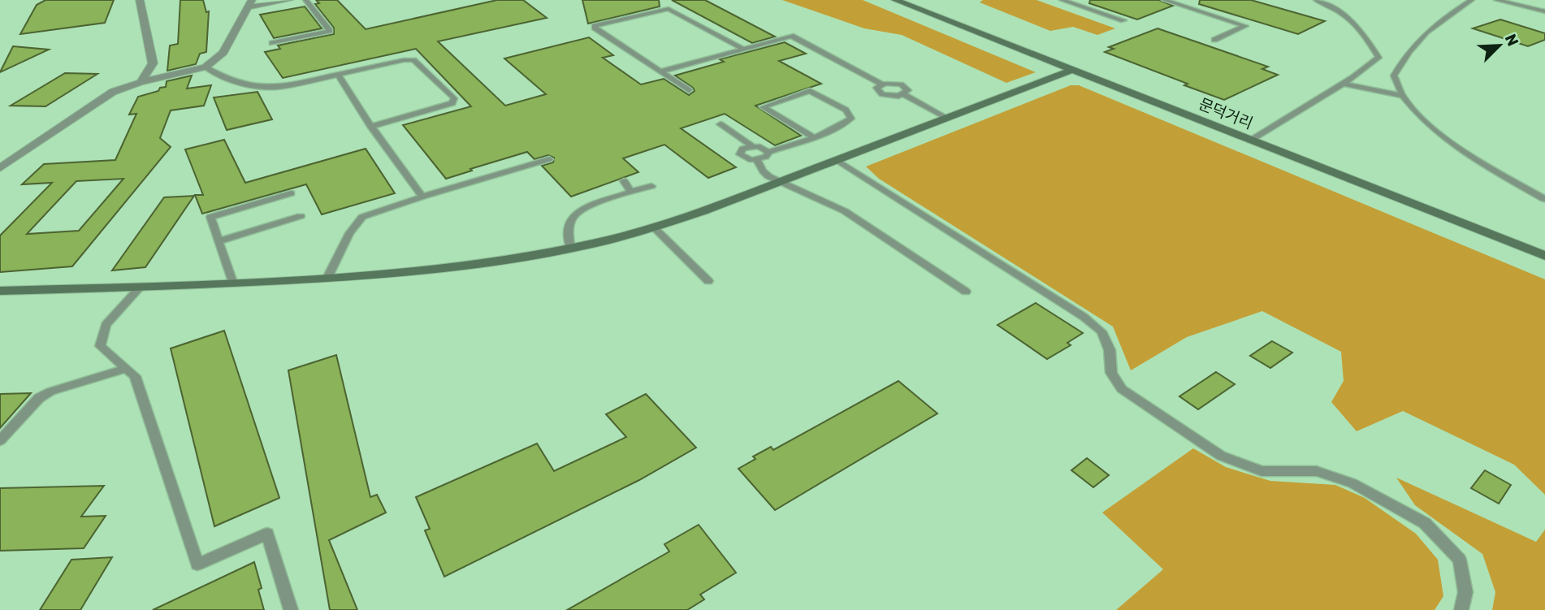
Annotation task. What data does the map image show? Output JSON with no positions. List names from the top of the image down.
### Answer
{
  "streets": {
    "street": ["문덕거리"]
  },
  "north": "top right"
}
